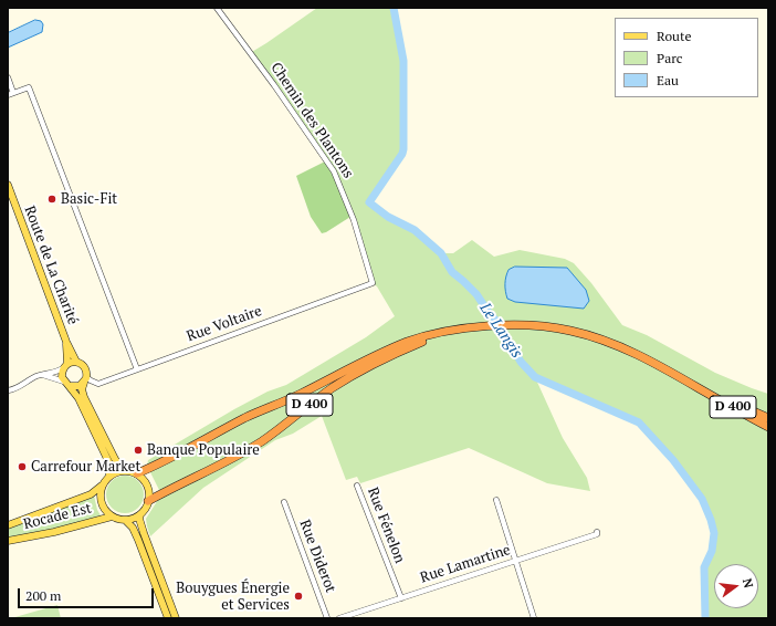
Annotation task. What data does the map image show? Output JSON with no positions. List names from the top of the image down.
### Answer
{
  "streets": {
    "highway": ["D 400"],
    "main road": ["Route de La Charité", "Rocade Est"],
    "street": [
      "Chemin des Plantons",
      "Rue Voltaire",
      "Rue Fénelon",
      "Rue Diderot",
      "Rue Lamartine"
    ]
  },
  "crossings": [
    ["Chemin des Plantons", "Rue Voltaire"],
    ["Route de La Charité", "Rue Voltaire"],
    ["D 400", "Rocade Est"],
    ["Rue Fénelon", "Rue Lamartine"]
  ],
  "water": ["Le Langis"],
  "places": [
    "Basic-Fit",
    "Banque Populaire",
    "Carrefour Market",
    "Bouygues Énergie et Services"
  ],
  "legend": ["Route", "Parc", "Eau"],
  "scale_bar": "200 m",
  "north": "right"
}
